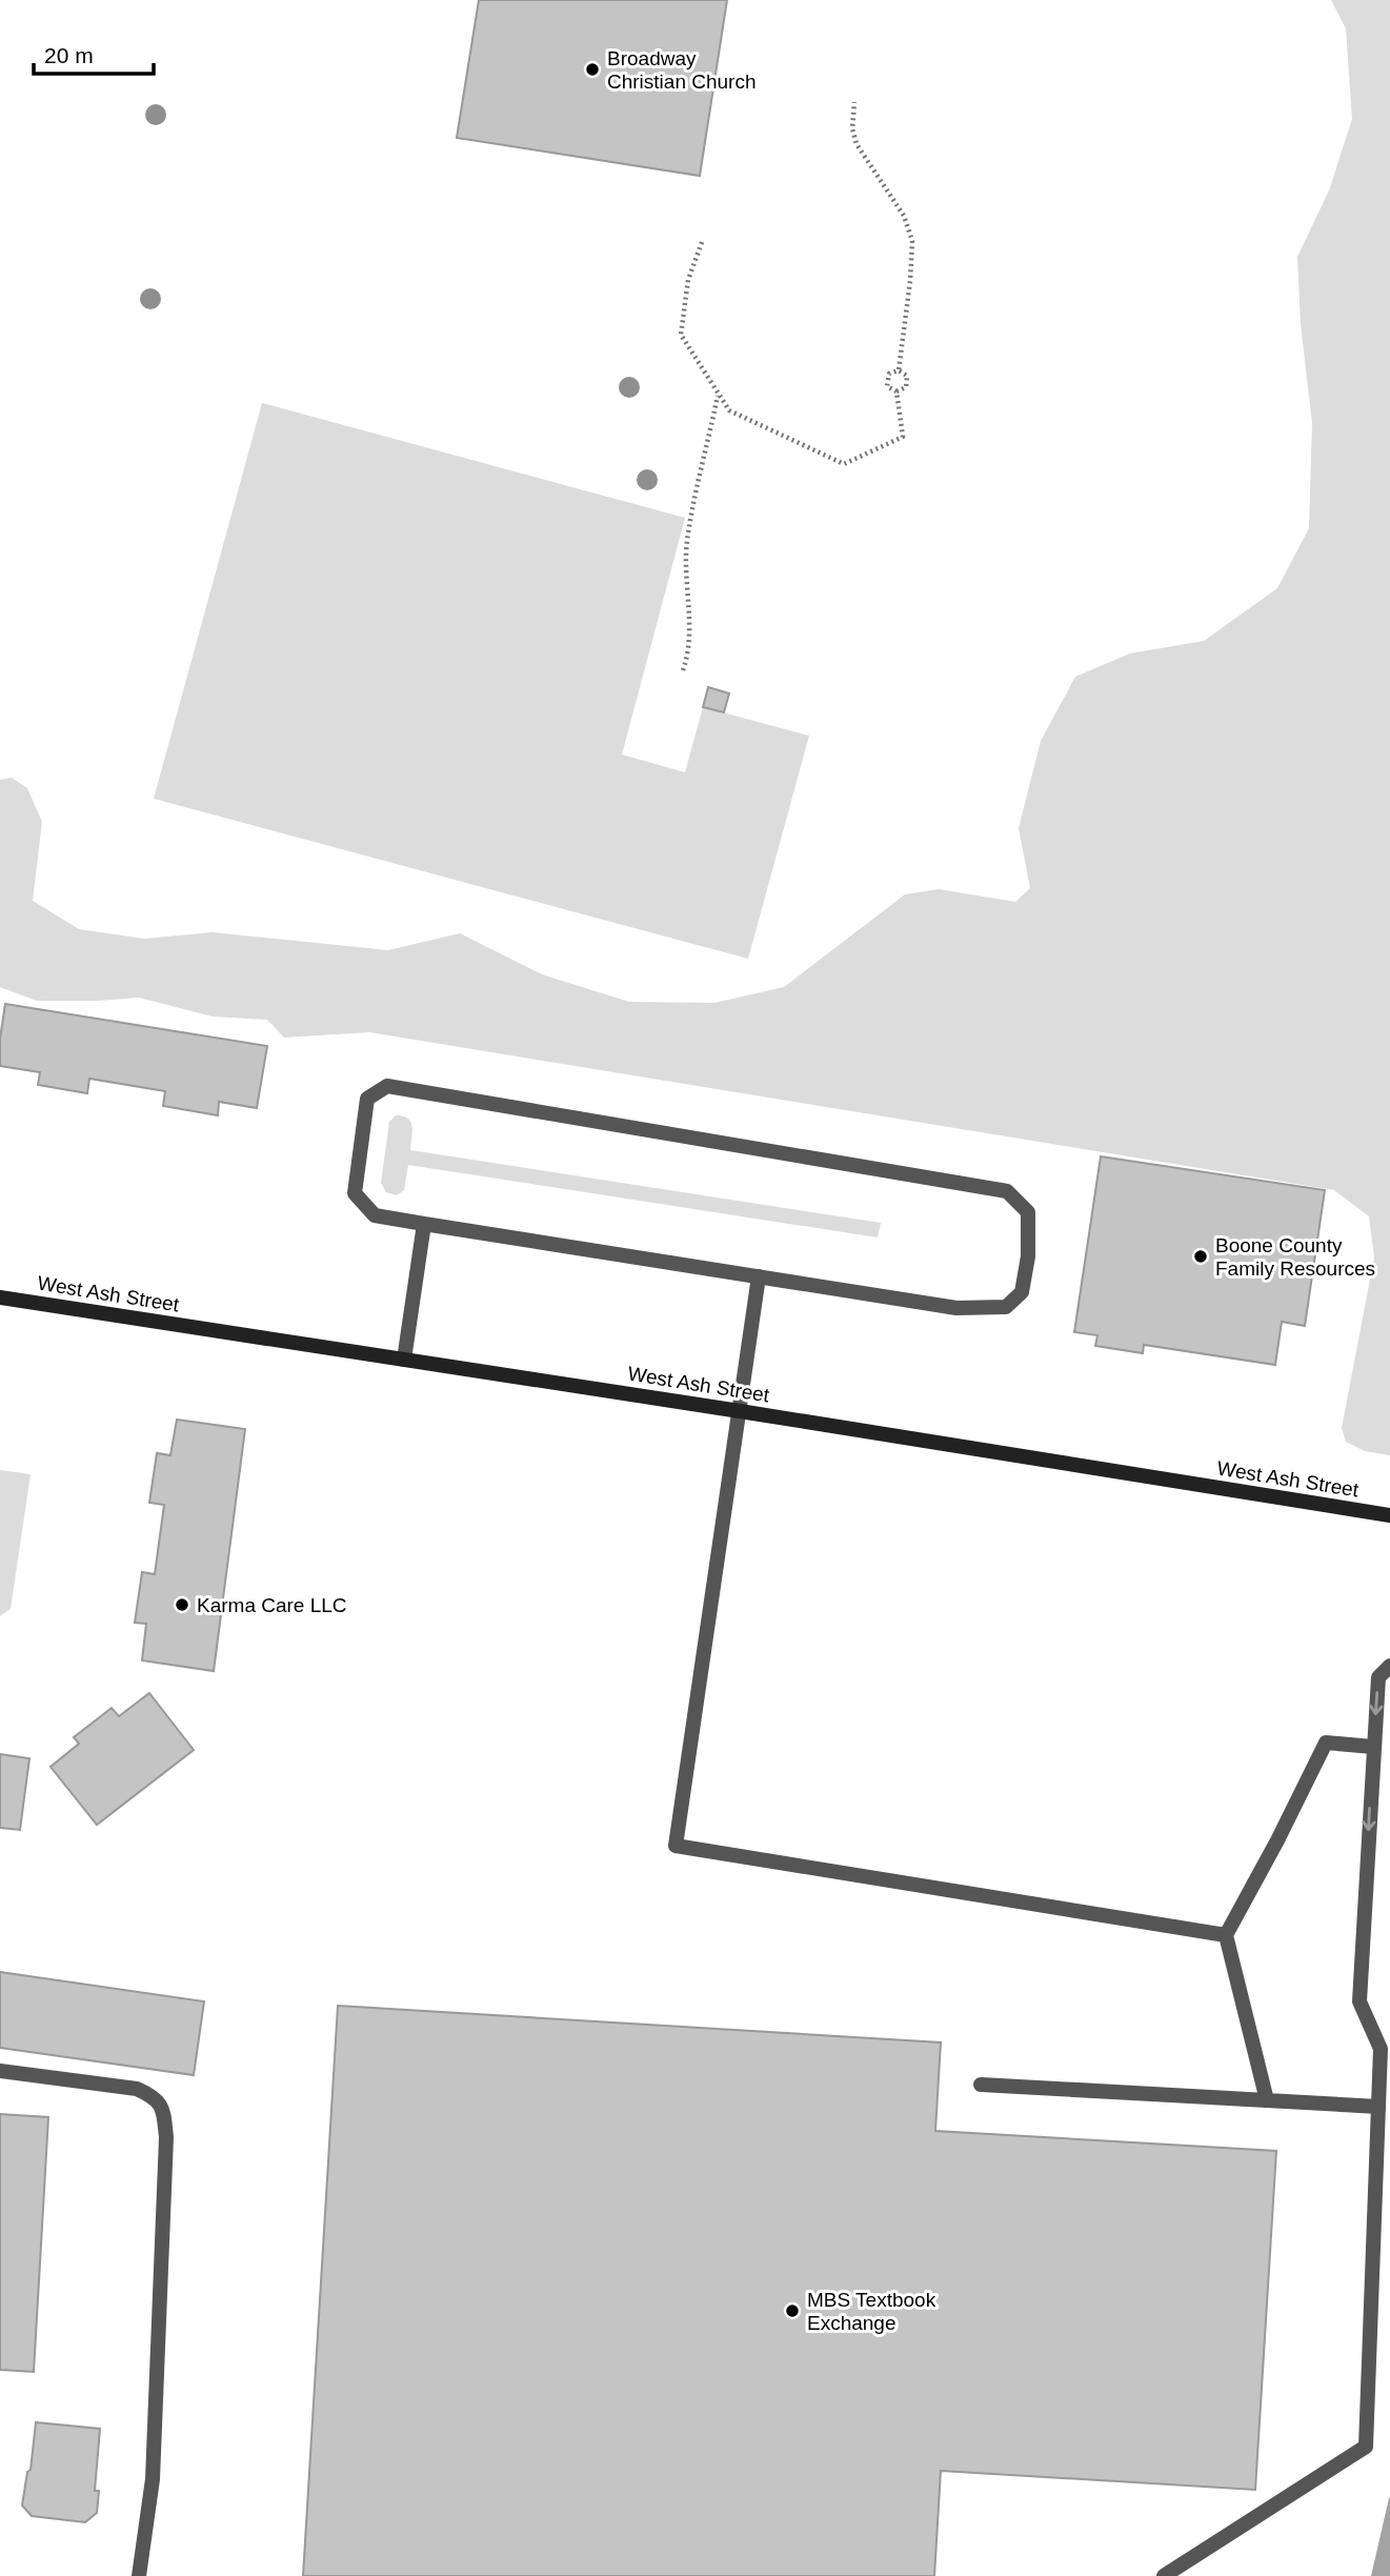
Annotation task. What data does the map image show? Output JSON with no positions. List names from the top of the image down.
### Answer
{
  "streets": {
    "street": ["West Ash Street"]
  },
  "places": [
    "Broadway Christian Church",
    "Boone County Family Resources",
    "Karma Care LLC",
    "MBS Textbook Exchange"
  ],
  "scale_bar": "20 m"
}
